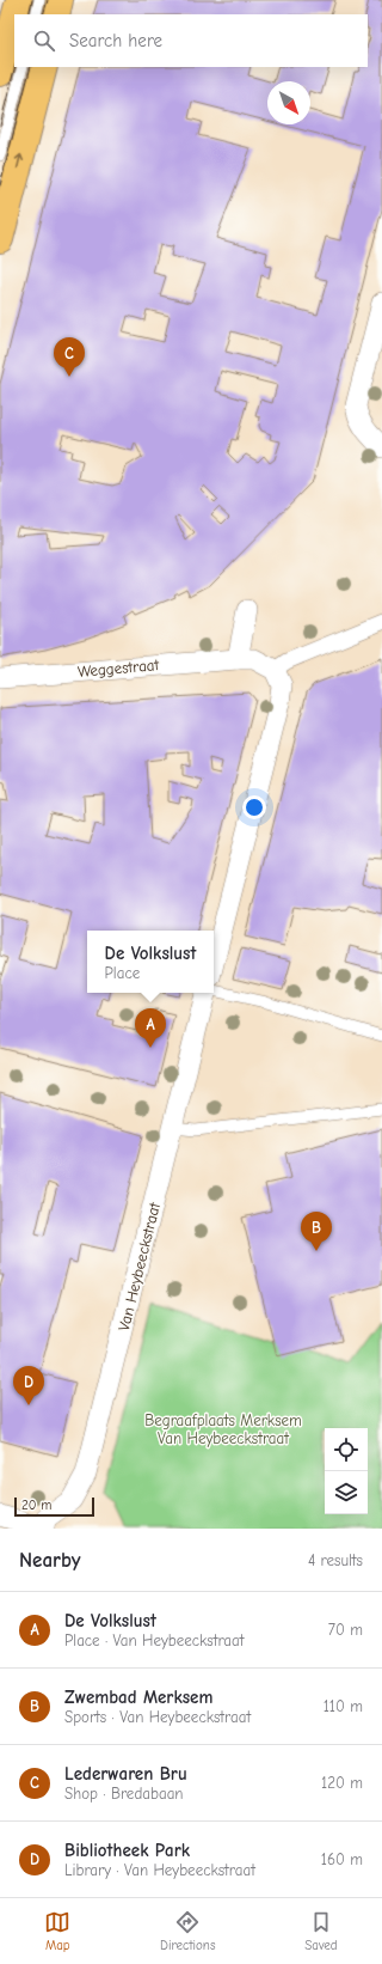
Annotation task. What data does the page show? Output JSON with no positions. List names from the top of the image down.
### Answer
{
  "streets": {
    "street": ["Weggestraat", "Van Heybeeckstraat"]
  },
  "parks": ["Begraafplaats Merksem Van Heybeeckstraat"],
  "scale_bar": "20 m",
  "north": "bottom right",
  "page": {
    "search": "Search here",
    "pins": [
      "C",
      "A",
      "B",
      "D"
    ],
    "popup": ["De Volkslust", "Place"],
    "scale": "20 m",
    "heading": ["Nearby", "4 results"],
    "list": [
      {
        "mark": "A",
        "name": "De Volkslust",
        "note": "Place · Van Heybeeckstraat",
        "value": "70 m"
      },
      {
        "mark": "B",
        "name": "Zwembad Merksem",
        "note": "Sports · Van Heybeeckstraat",
        "value": "110 m"
      },
      {
        "mark": "C",
        "name": "Lederwaren Bru",
        "note": "Shop · Bredabaan",
        "value": "120 m"
      },
      {
        "mark": "D",
        "name": "Bibliotheek Park",
        "note": "Library · Van Heybeeckstraat",
        "value": "160 m"
      }
    ],
    "nav": ["Map", "Directions", "Saved"]
  }
}
